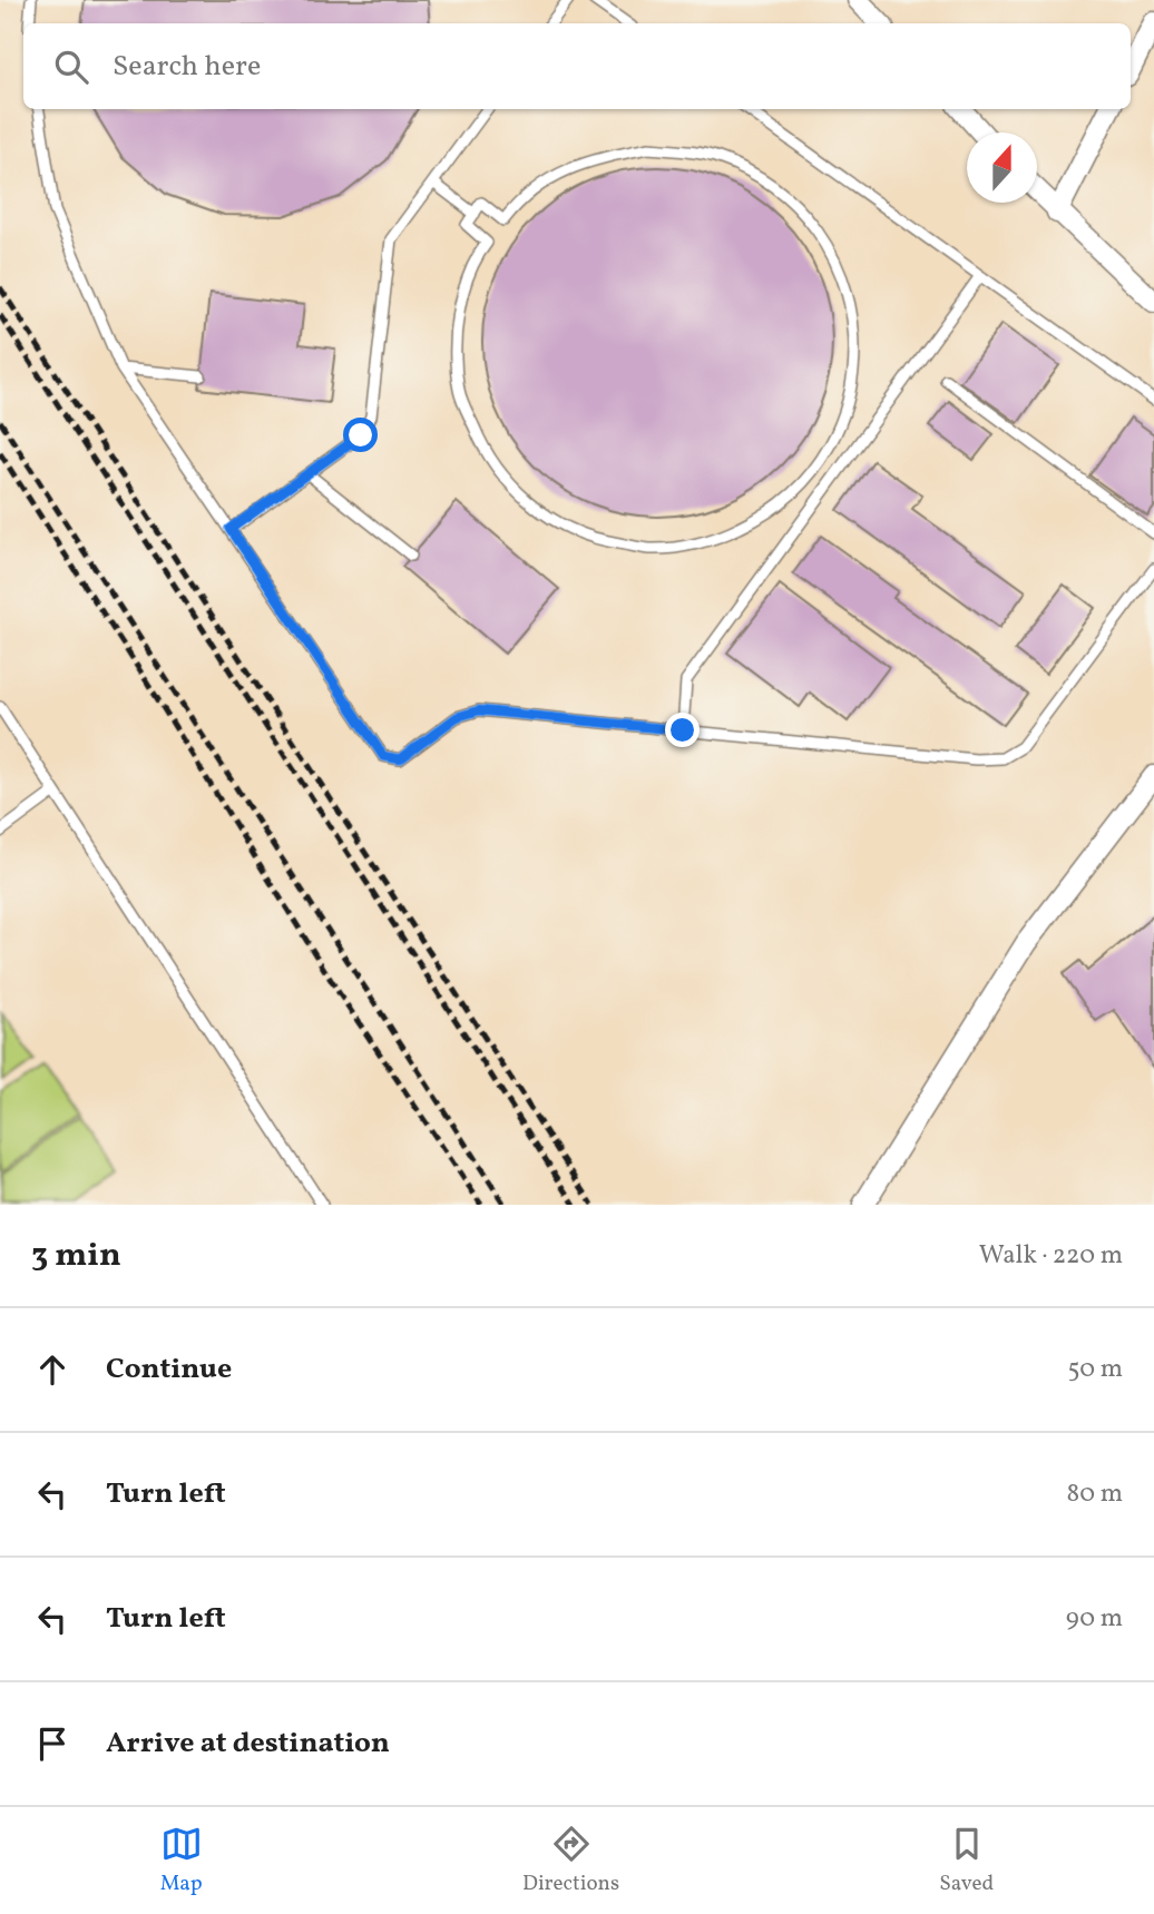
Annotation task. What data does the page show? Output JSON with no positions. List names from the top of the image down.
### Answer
{
  "north": "top",
  "page": {
    "search": "Search here",
    "heading": ["3 min", "Walk · 220 m"],
    "list": [
      ["Continue", "50 m"],
      ["Turn left", "80 m"],
      ["Turn left", "90 m"],
      "Arrive at destination"
    ],
    "nav": ["Map", "Directions", "Saved"]
  }
}
